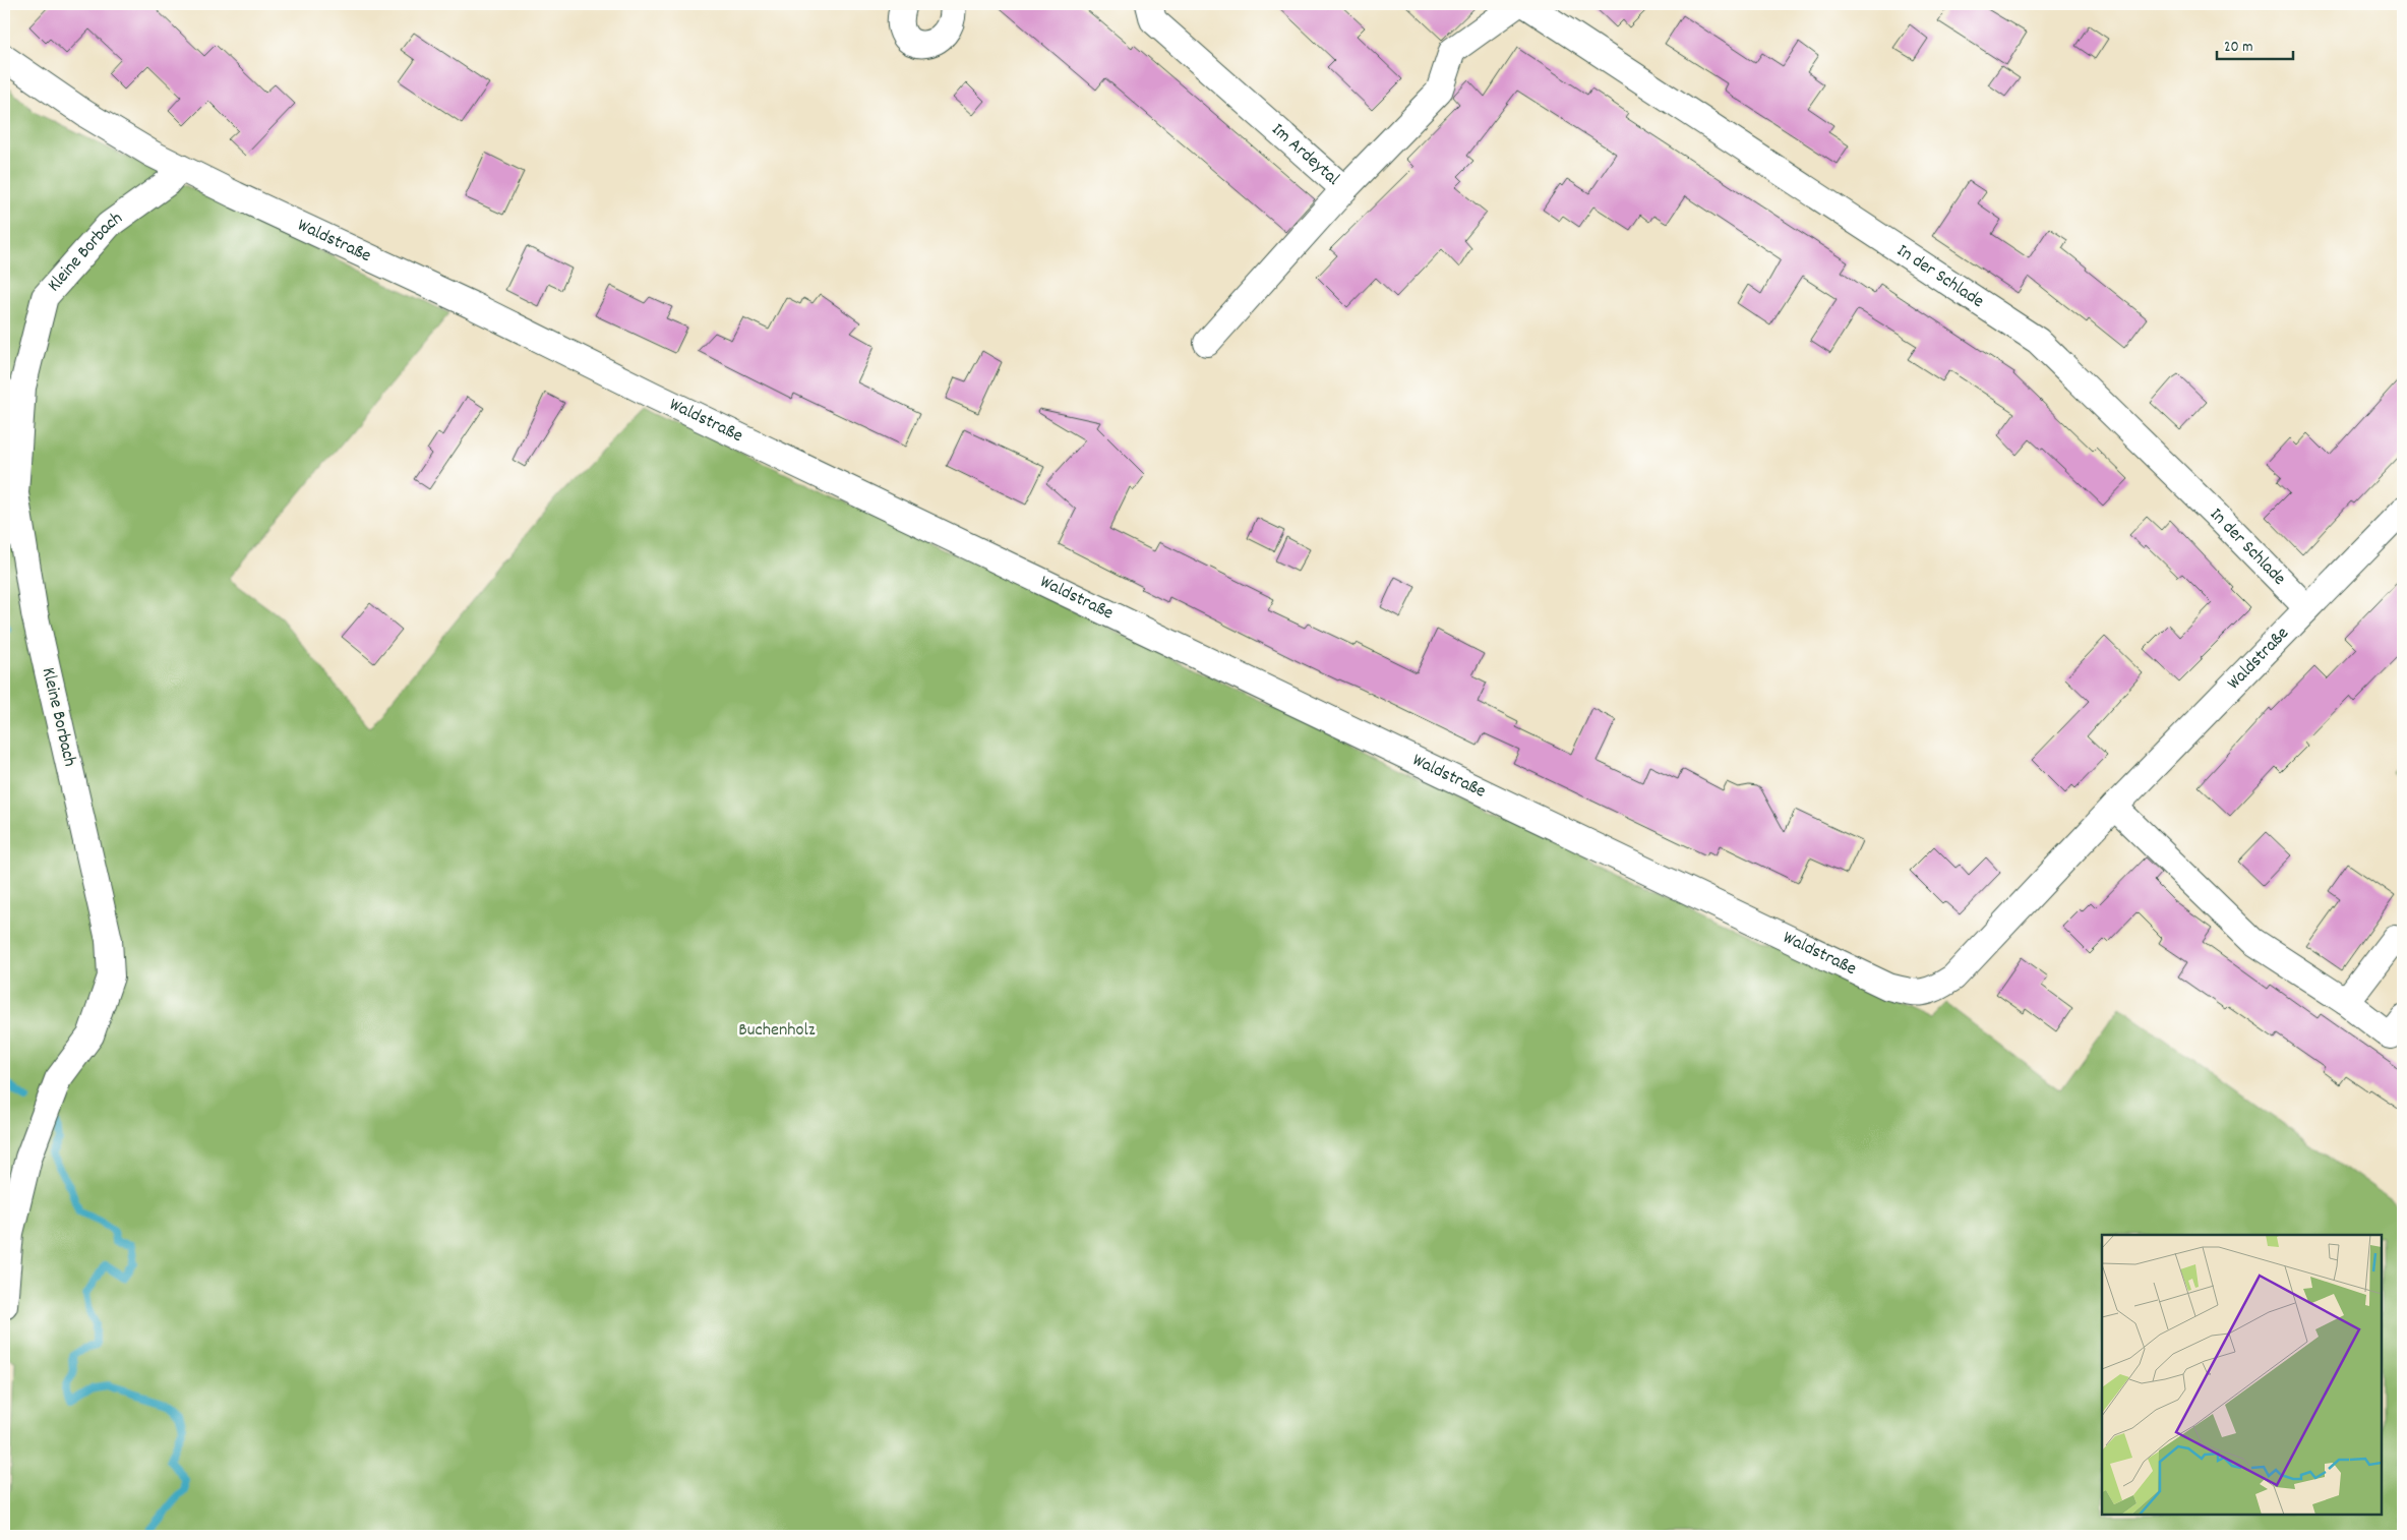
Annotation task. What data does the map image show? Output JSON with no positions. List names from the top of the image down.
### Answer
{
  "streets": {
    "street": [
      "Im Ardeytal",
      "Waldstraße",
      "Kleine Borbach",
      "In der Schlade"
    ]
  },
  "crossings": [
    ["Waldstraße", "Kleine Borbach"],
    ["Waldstraße", "In der Schlade"]
  ],
  "parks": ["Buchenholz"],
  "scale_bar": "20 m"
}
